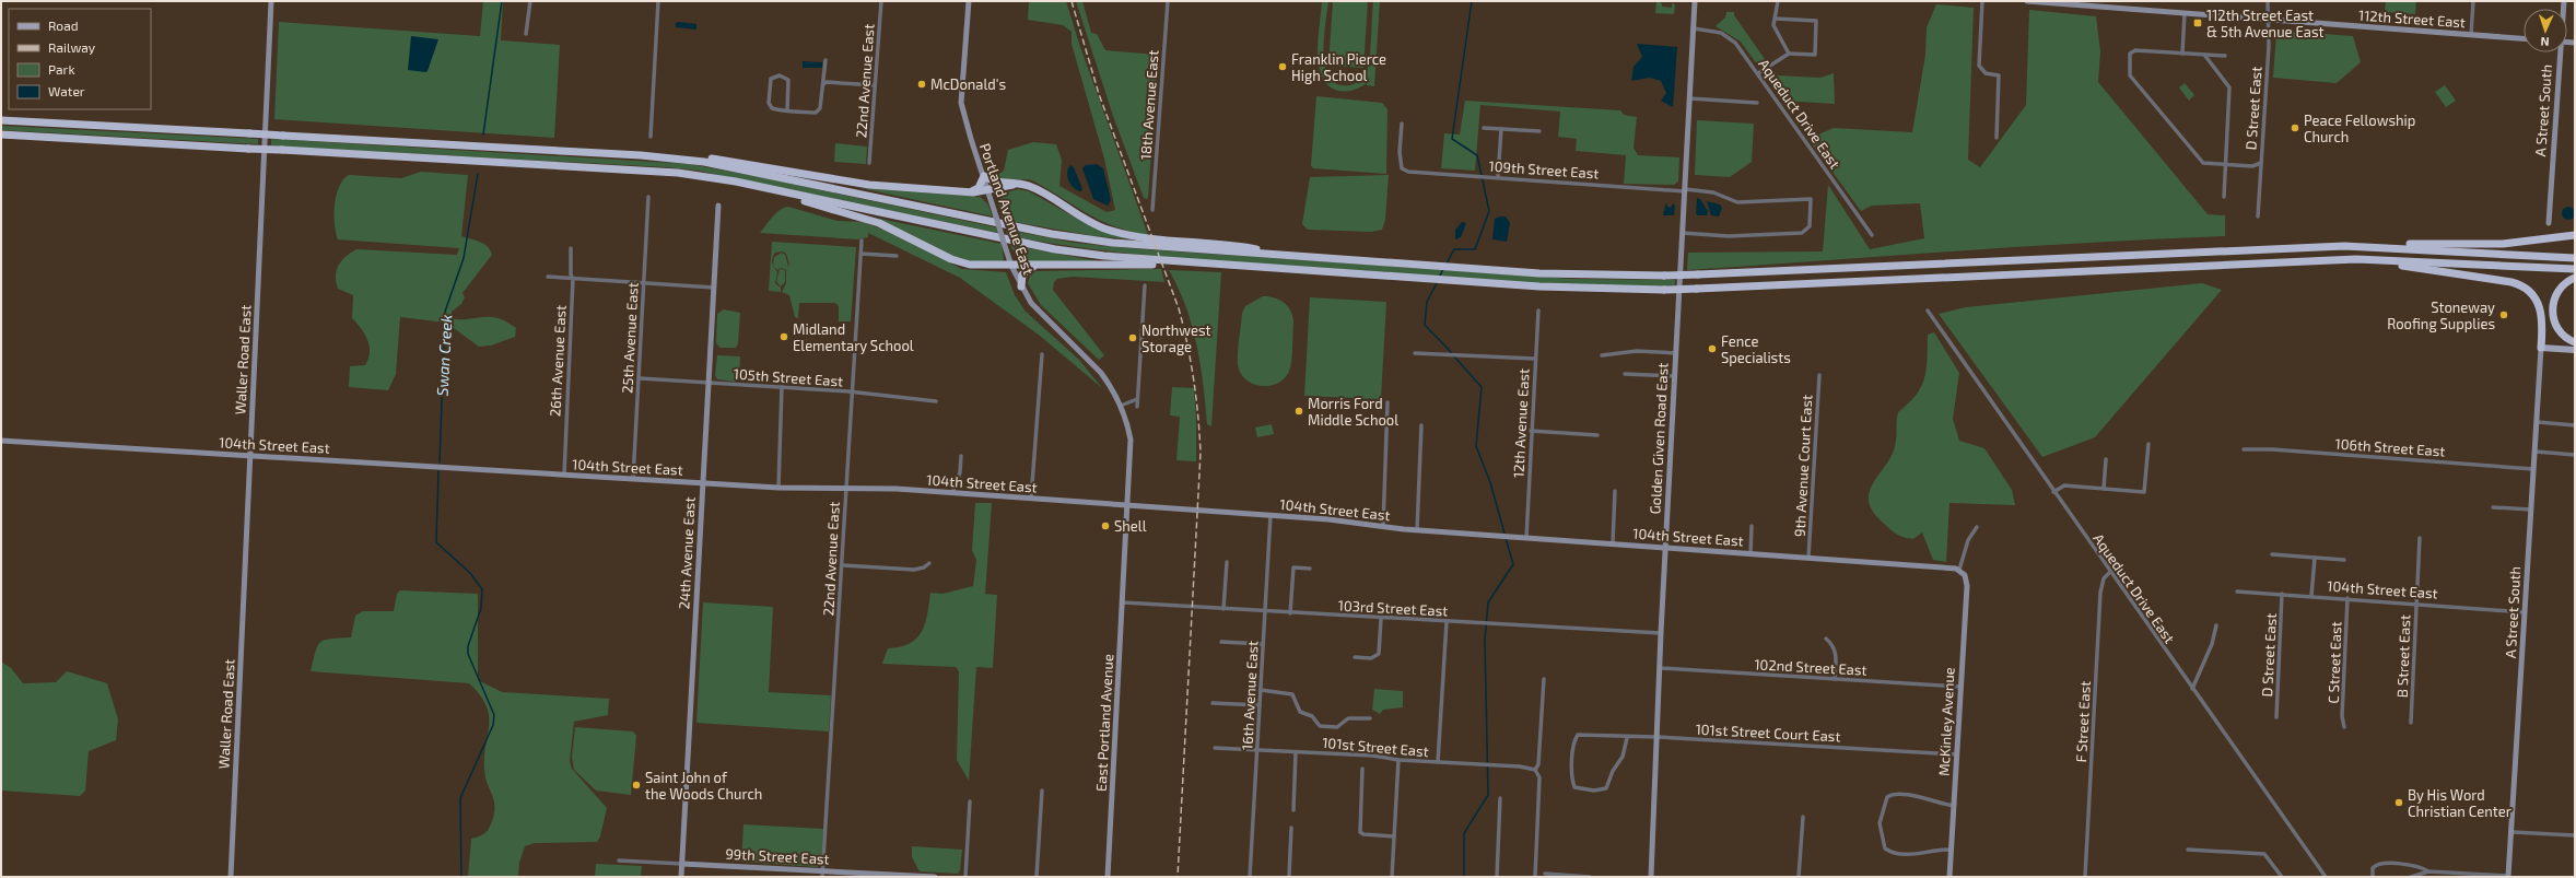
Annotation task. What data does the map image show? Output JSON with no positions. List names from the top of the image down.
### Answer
{
  "streets": {
    "street": [
      "112th Street East",
      "22nd Avenue East",
      "18th Avenue East",
      "D Street East",
      "A Street South",
      "Aqueduct Drive East",
      "109th Street East",
      "Portland Avenue East",
      "25th Avenue East",
      "Waller Road East",
      "26th Avenue East",
      "105th Street East",
      "12th Avenue East",
      "Golden Given Road East",
      "104th Street East",
      "106th Street East",
      "9th Avenue Court East",
      "24th Avenue East",
      "103rd Street East",
      "B Street East",
      "C Street East",
      "102nd Street East",
      "16th Avenue East",
      "McKinley Avenue",
      "F Street East",
      "East Portland Avenue",
      "101st Street Court East",
      "101st Street East",
      "99th Street East"
    ]
  },
  "crossings": [
    ["112th Street East", "D Street East"],
    ["22nd Avenue East", "105th Street East"],
    ["22nd Avenue East", "104th Street East"],
    ["22nd Avenue East", "99th Street East"],
    ["D Street East", "104th Street East"],
    ["A Street South", "104th Street East"],
    ["A Street South", "106th Street East"],
    ["Aqueduct Drive East", "Golden Given Road East"],
    ["Aqueduct Drive East", "F Street East"],
    ["109th Street East", "Golden Given Road East"],
    ["Portland Avenue East", "104th Street East"],
    ["Portland Avenue East", "East Portland Avenue"],
    ["25th Avenue East", "105th Street East"],
    ["25th Avenue East", "104th Street East"],
    ["Waller Road East", "104th Street East"],
    ["26th Avenue East", "104th Street East"],
    ["105th Street East", "24th Avenue East"],
    ["12th Avenue East", "104th Street East"],
    ["Golden Given Road East", "104th Street East"],
    ["Golden Given Road East", "103rd Street East"],
    ["Golden Given Road East", "102nd Street East"],
    ["Golden Given Road East", "101st Street Court East"],
    ["104th Street East", "9th Avenue Court East"],
    ["104th Street East", "24th Avenue East"],
    ["104th Street East", "B Street East"],
    ["104th Street East", "C Street East"],
    ["104th Street East", "16th Avenue East"],
    ["104th Street East", "McKinley Avenue"],
    ["24th Avenue East", "99th Street East"],
    ["103rd Street East", "16th Avenue East"],
    ["103rd Street East", "East Portland Avenue"],
    ["102nd Street East", "McKinley Avenue"],
    ["16th Avenue East", "101st Street East"],
    ["McKinley Avenue", "101st Street Court East"]
  ],
  "water": ["Swan Creek"],
  "places": {
    "transit": ["112th Street East & 5th Avenue East"],
    "other": [
      "Franklin Pierce High School",
      "McDonald's",
      "Peace Fellowship Church",
      "Stoneway Roofing Supplies",
      "Midland Elementary School",
      "Northwest Storage",
      "Fence Specialists",
      "Morris Ford Middle School",
      "Shell",
      "Saint John of the Woods Church",
      "By His Word Christian Center"
    ]
  },
  "legend": [
    "Road",
    "Railway",
    "Park",
    "Water"
  ],
  "north": "bottom"
}
